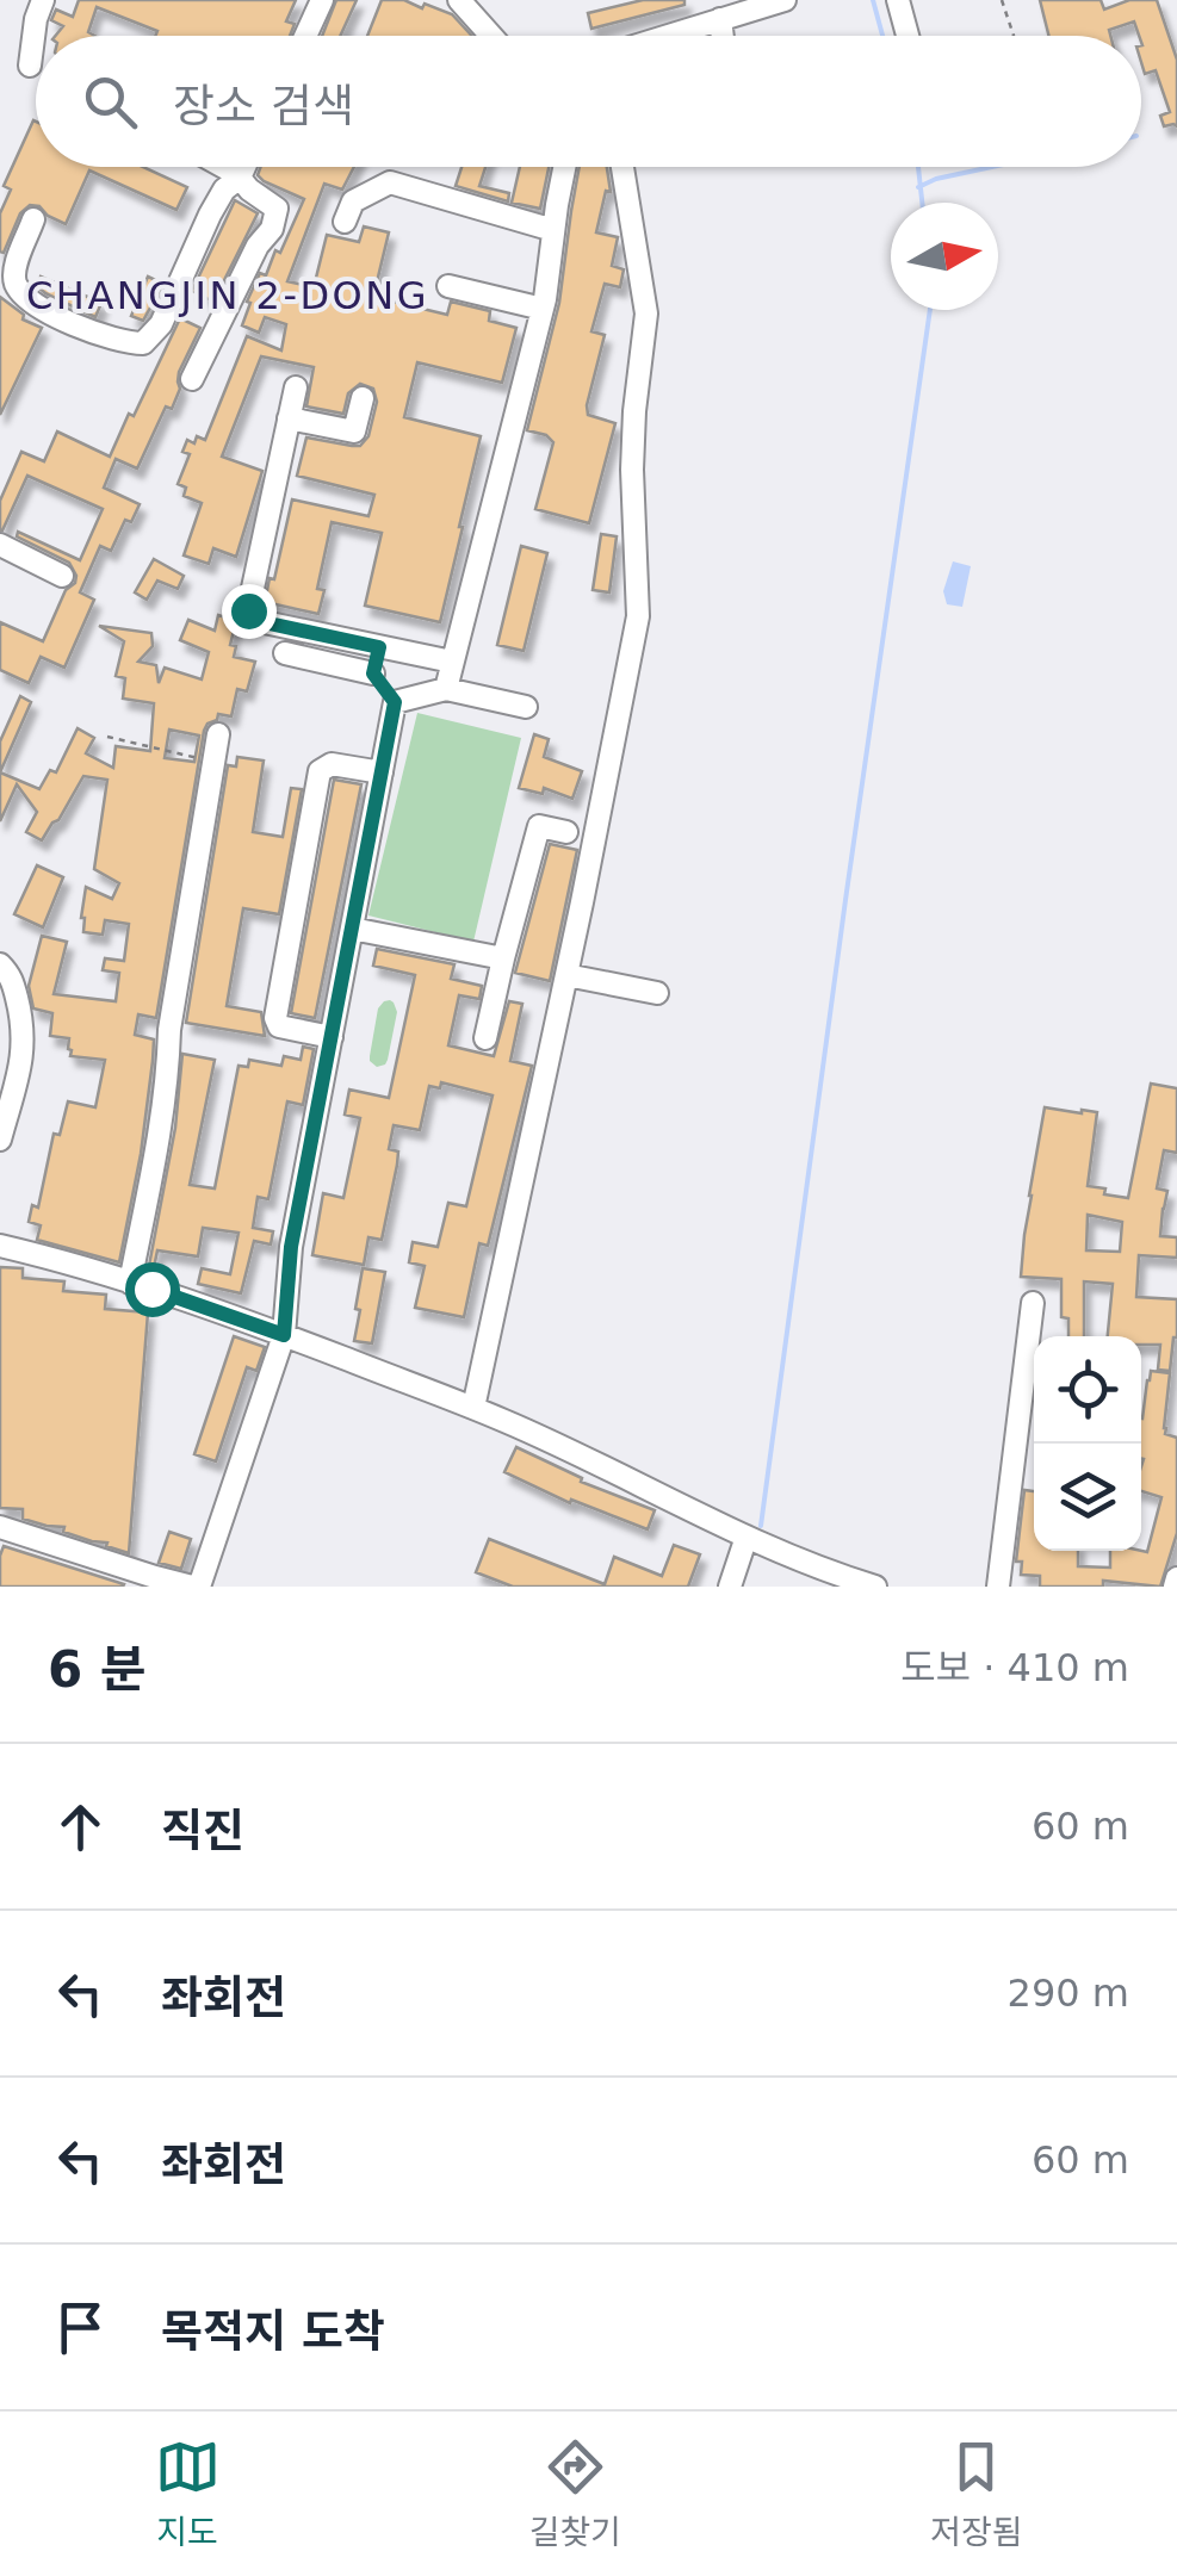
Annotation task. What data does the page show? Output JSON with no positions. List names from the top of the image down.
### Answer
{
  "districts": ["CHANGJIN 2-DONG"],
  "north": "right",
  "page": {
    "search": "장소 검색",
    "heading": ["6 분", "도보 · 410 m"],
    "list": [
      ["직진", "60 m"],
      ["좌회전", "290 m"],
      ["좌회전", "60 m"],
      "목적지 도착"
    ],
    "nav": ["지도", "길찾기", "저장됨"]
  }
}
